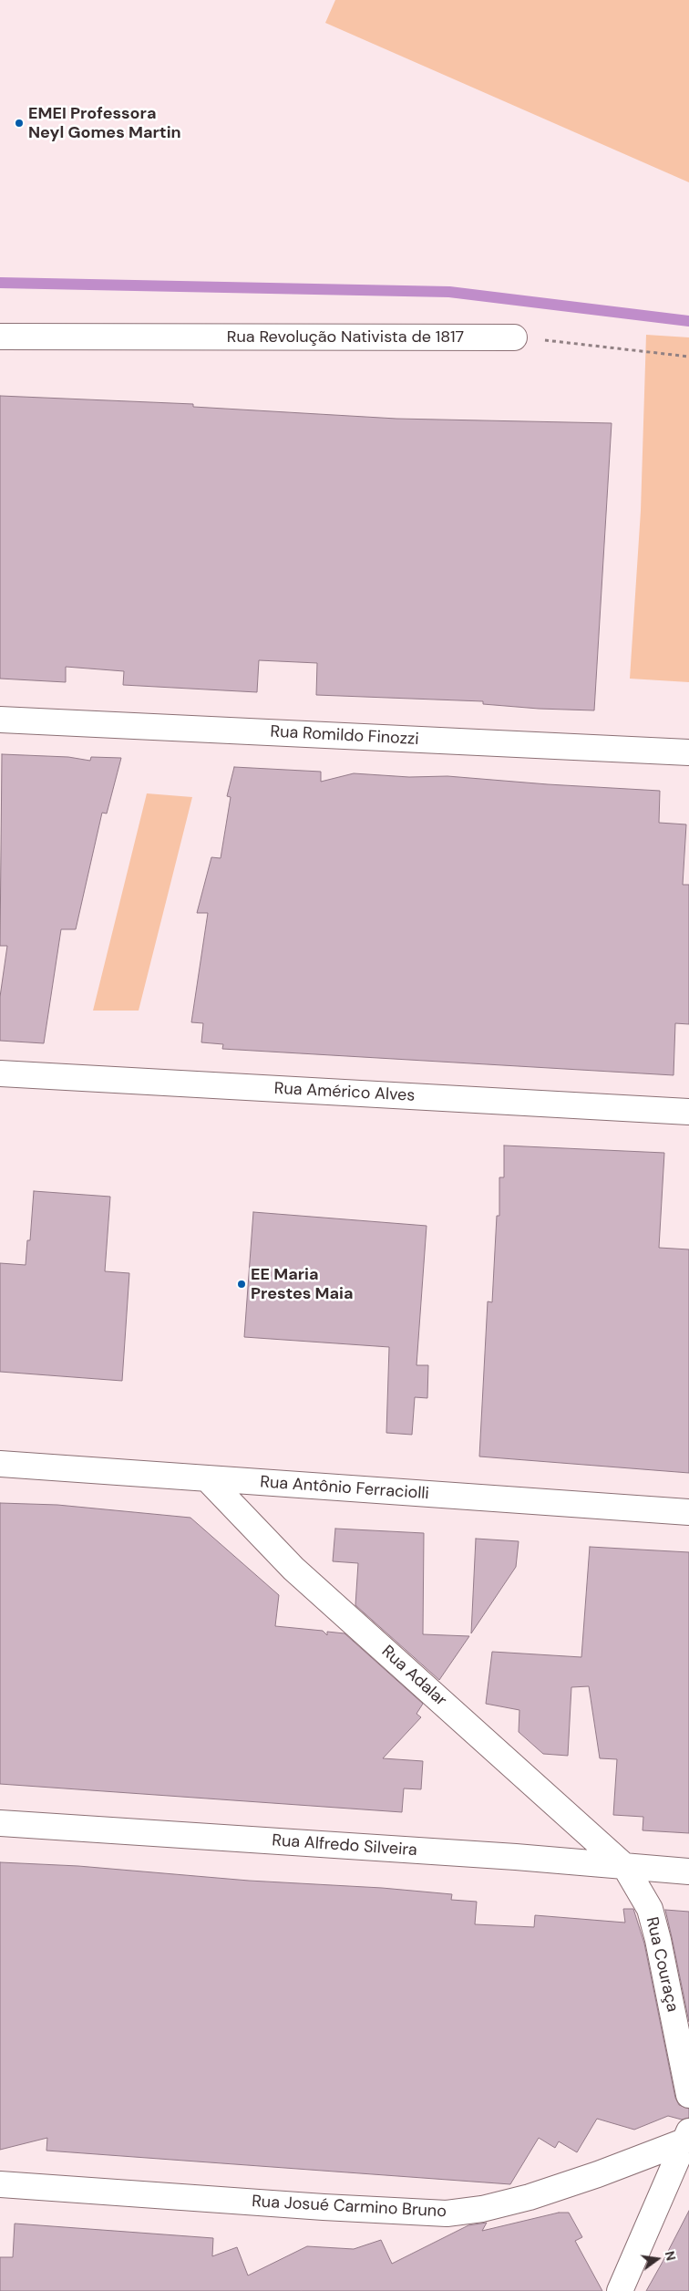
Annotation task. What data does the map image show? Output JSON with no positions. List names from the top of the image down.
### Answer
{
  "streets": {
    "street": [
      "Rua Revolução Nativista de 1817",
      "Rua Romildo Finozzi",
      "Rua Américo Alves",
      "Rua Antônio Ferraciolli",
      "Rua Adalar",
      "Rua Alfredo Silveira",
      "Rua Couraça",
      "Rua Josué Carmino Bruno"
    ]
  },
  "crossings": [
    ["Rua Antônio Ferraciolli", "Rua Adalar"],
    ["Rua Adalar", "Rua Alfredo Silveira"],
    ["Rua Adalar", "Rua Couraça"],
    ["Rua Alfredo Silveira", "Rua Couraça"]
  ],
  "places": ["EMEI Professora Neyl Gomes Martin", "EE Maria Prestes Maia"],
  "north": "right"
}
